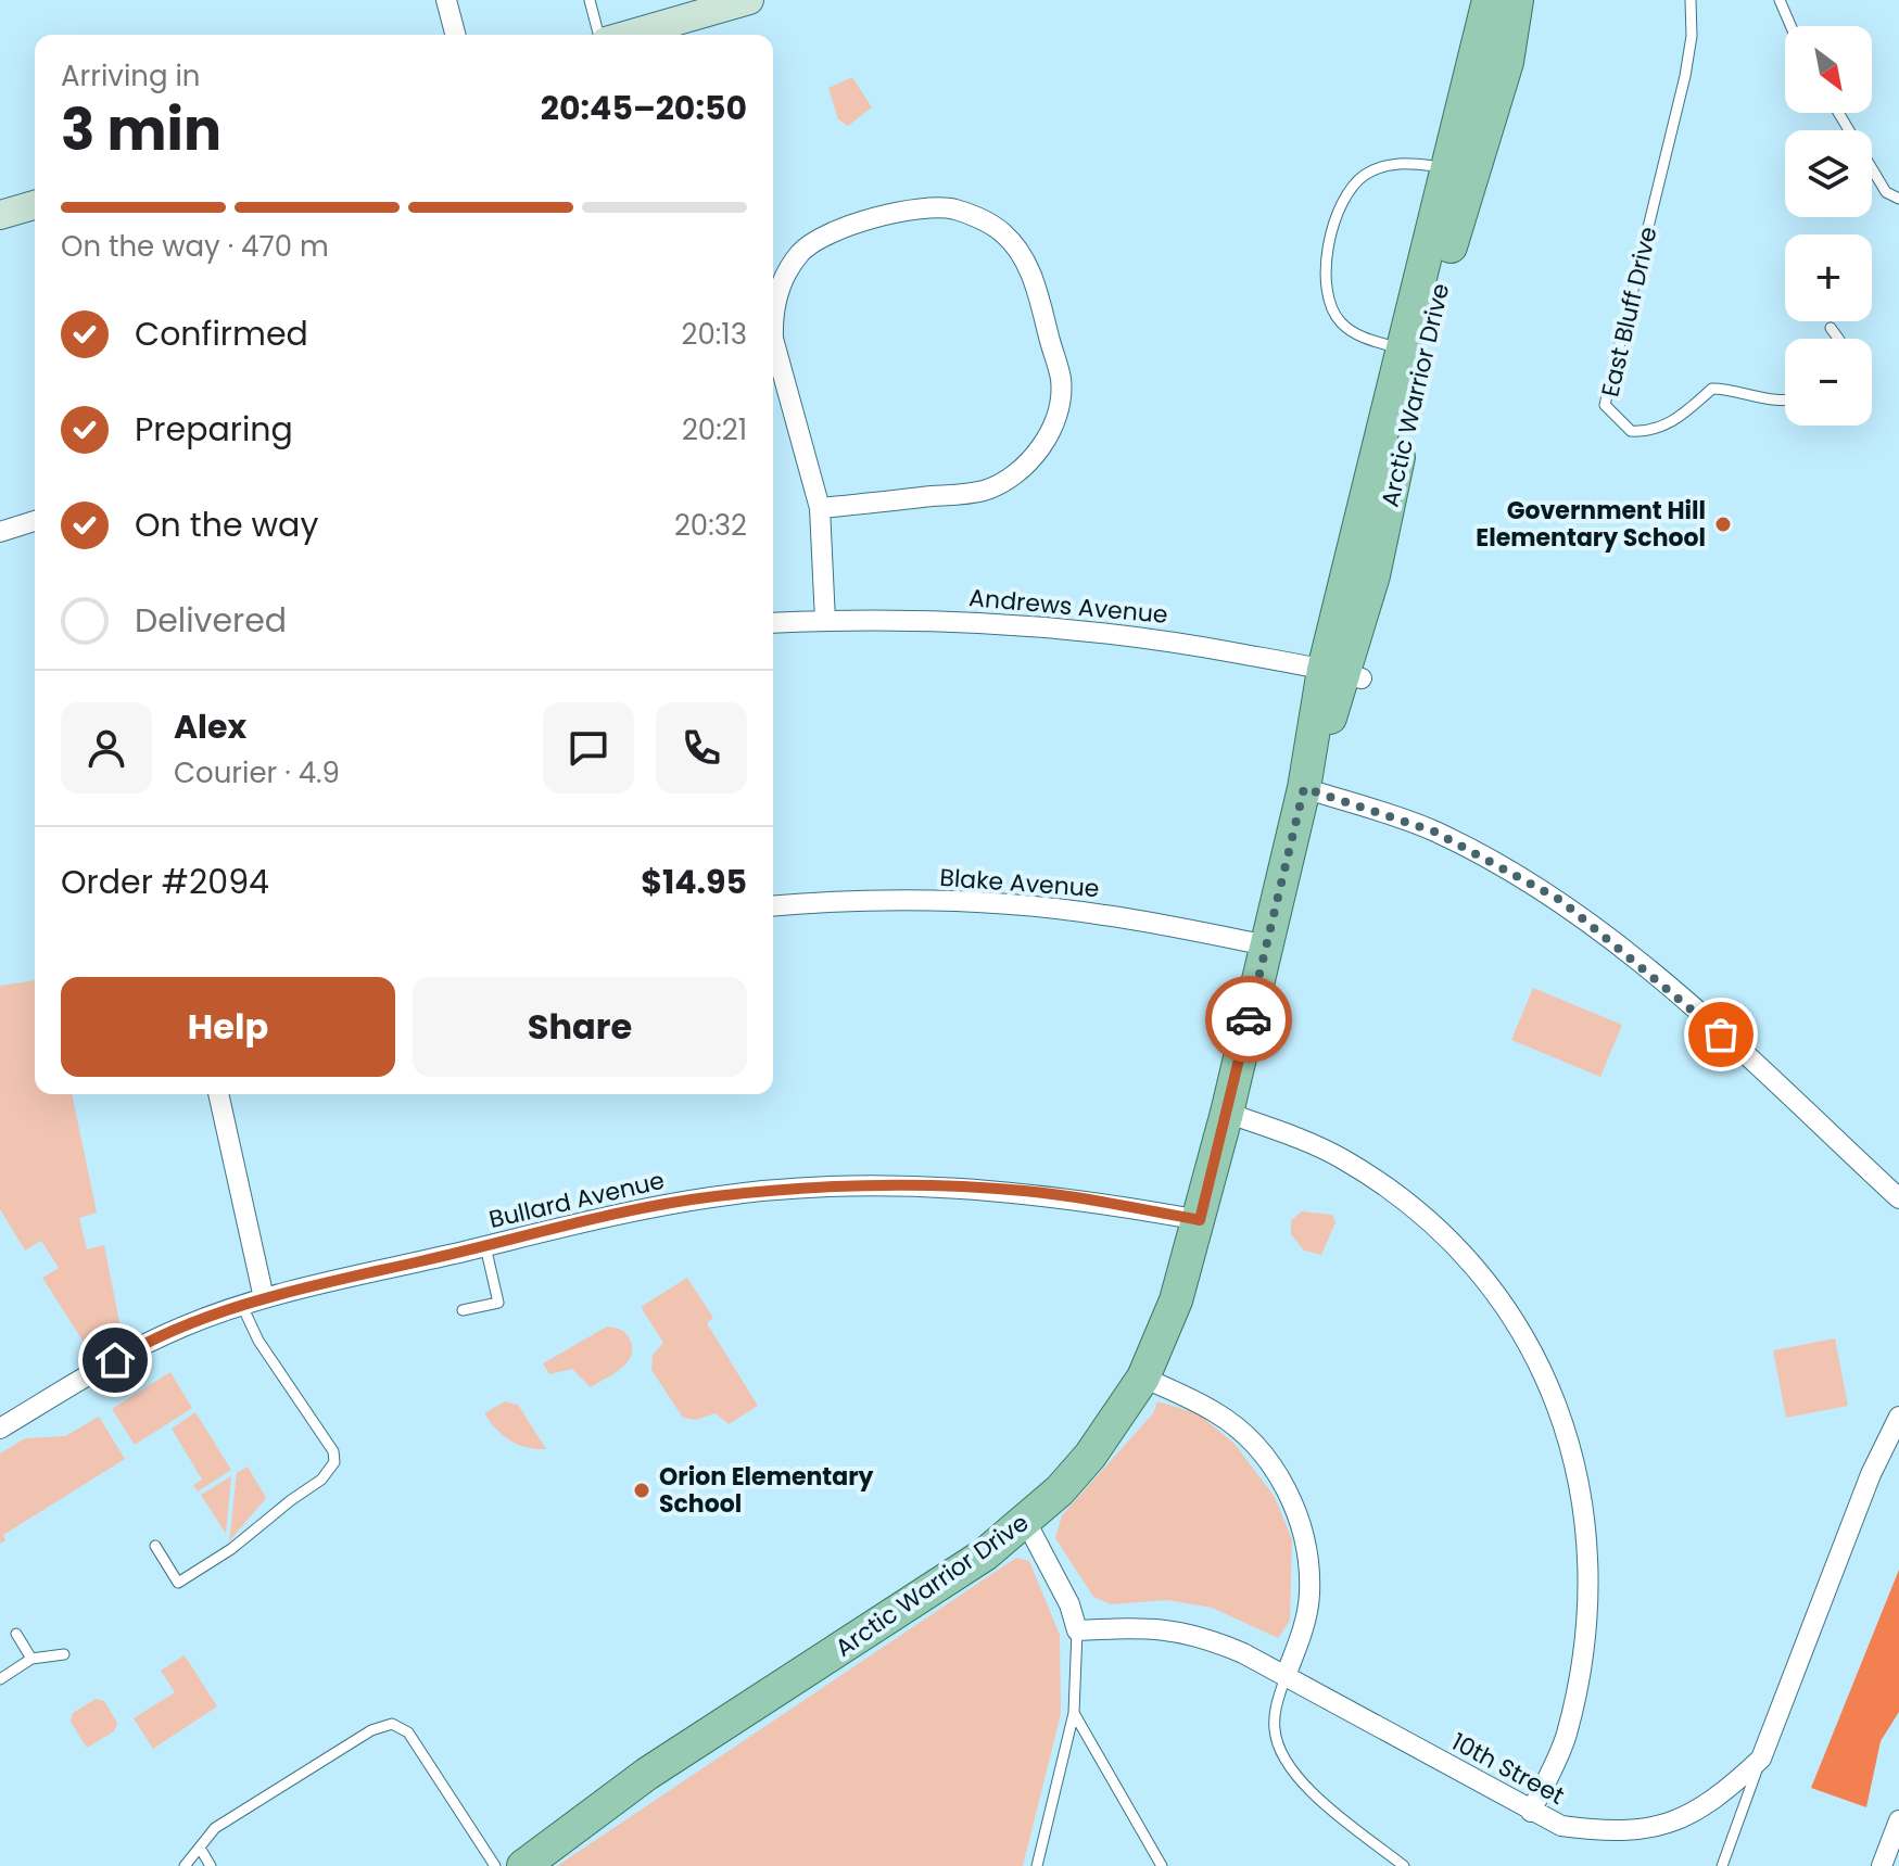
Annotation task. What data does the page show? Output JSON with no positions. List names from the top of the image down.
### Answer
{
  "streets": {
    "main road": ["Arctic Warrior Drive"],
    "street": [
      "Andrews Avenue",
      "Blake Avenue",
      "Bullard Avenue",
      "10th Street"
    ],
    "lane": ["East Bluff Drive"]
  },
  "crossings": [
    ["Arctic Warrior Drive", "Andrews Avenue"],
    ["Arctic Warrior Drive", "Blake Avenue"],
    ["Arctic Warrior Drive", "Bullard Avenue"]
  ],
  "places": ["Government Hill Elementary School", "Orion Elementary School"],
  "north": "bottom right",
  "page": {
    "map_buttons": ["+", "−"],
    "heading": ["3 min", "Arriving in", "20:45–20:50"],
    "panel": [
      "Alex",
      "Courier · 4.9",
      "Order #2094",
      "$14.95"
    ],
    "bar": "On the way · 470 m",
    "list": [
      ["Confirmed", "20:13"],
      ["Preparing", "20:21"],
      ["On the way", "20:32"],
      "Delivered"
    ],
    "buttons": ["Help", "Share"]
  }
}
